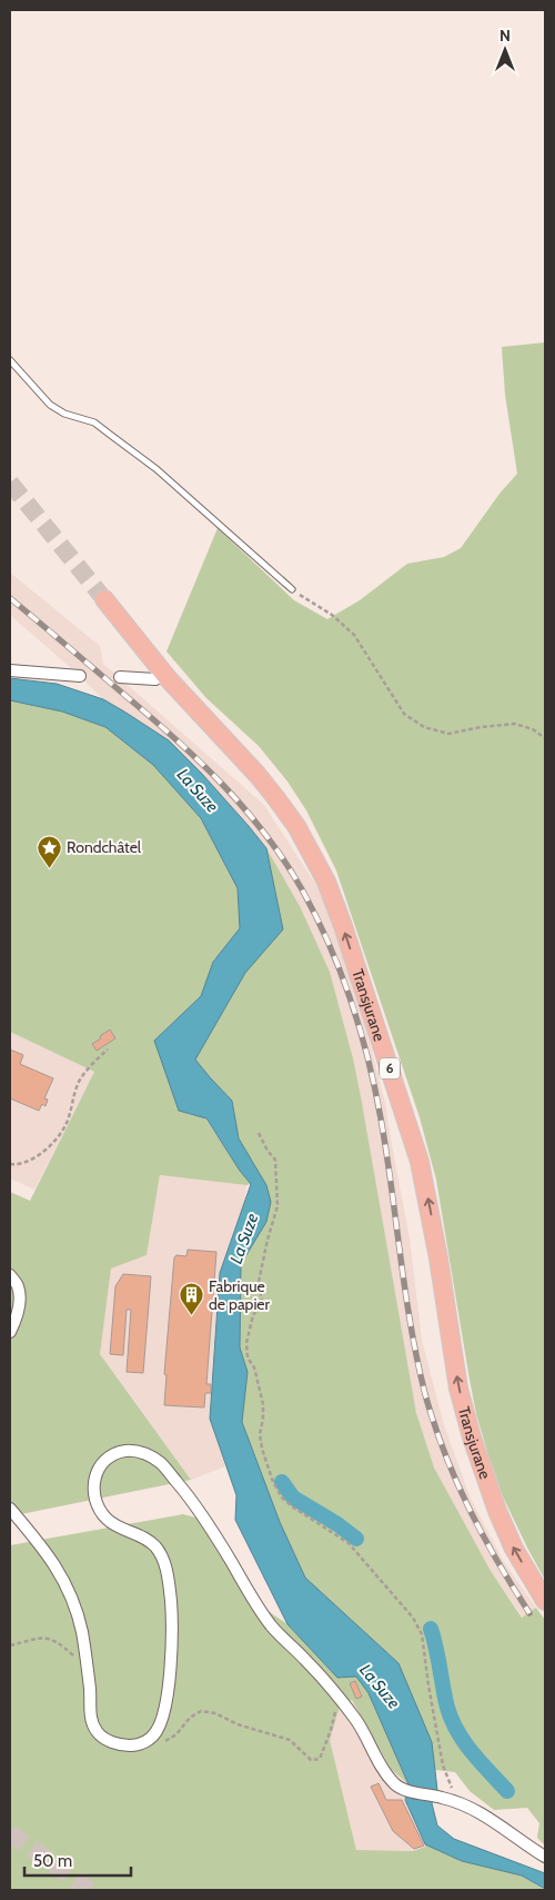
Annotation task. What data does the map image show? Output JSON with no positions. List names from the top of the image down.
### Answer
{
  "streets": {
    "main road": ["Transjurane", "6"]
  },
  "one_way": ["Transjurane"],
  "water": ["La Suze"],
  "places": {
    "place": ["Rondchâtel"],
    "building": ["Fabrique de papier"]
  },
  "scale_bar": "50 m",
  "north": "top"
}
